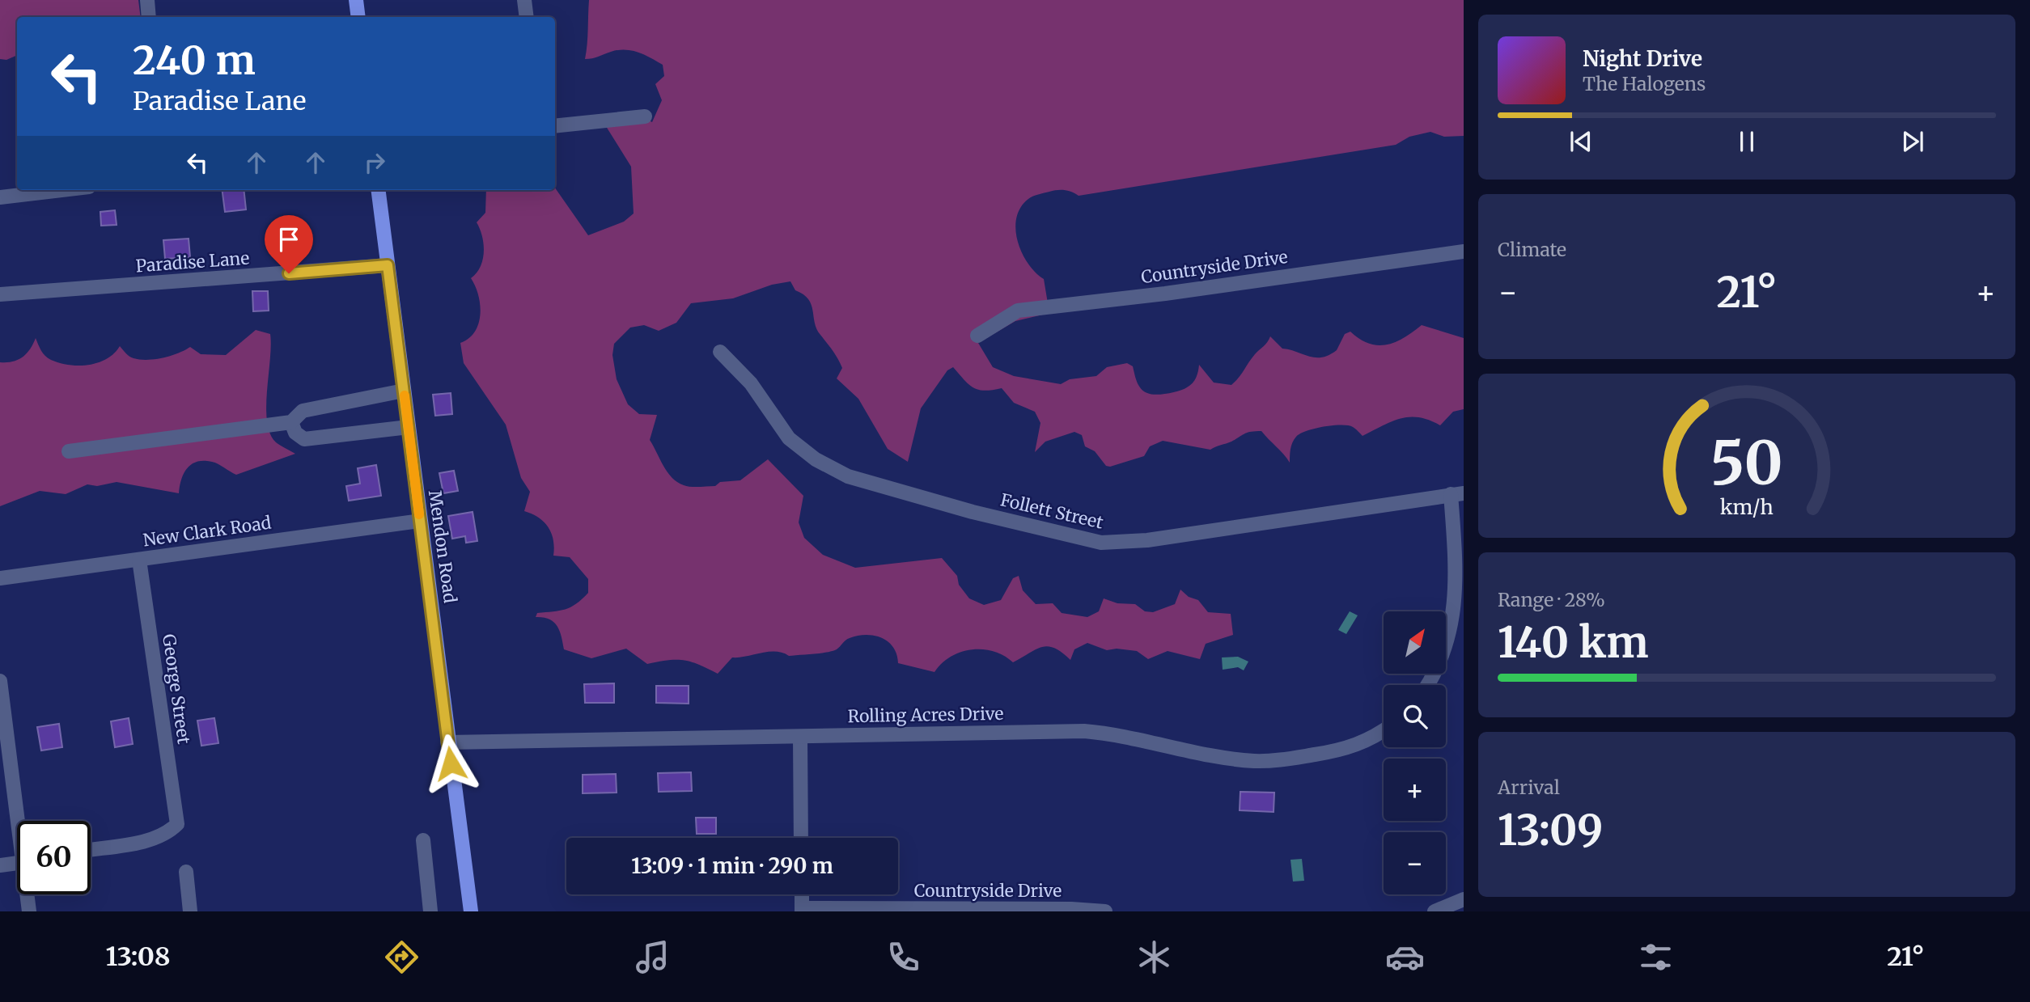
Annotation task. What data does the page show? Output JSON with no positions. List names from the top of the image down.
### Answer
{
  "streets": {
    "main road": ["Mendon Road"],
    "street": [
      "Paradise Lane",
      "Countryside Drive",
      "Follett Street",
      "New Clark Road",
      "George Street",
      "Rolling Acres Drive"
    ]
  },
  "crossings": [
    ["Paradise Lane", "Mendon Road"],
    ["New Clark Road", "Mendon Road"],
    ["New Clark Road", "George Street"],
    ["Mendon Road", "Rolling Acres Drive"]
  ],
  "north": "top right",
  "page": {
    "turn": ["240 m", "Paradise Lane"],
    "song": ["Night Drive", "The Halogens"],
    "tile": [
      "Climate",
      ["Range · 28%", "140 km"],
      ["Arrival", "13:09"]
    ],
    "heat": ["−", "21°", "+"],
    "map_buttons": ["+", "−"],
    "limit": "60",
    "trip": "13:09 · 1 min · 290 m",
    "tabs": ["13:08", "21°"],
    "gauge": ["50", "km/h"]
  }
}
